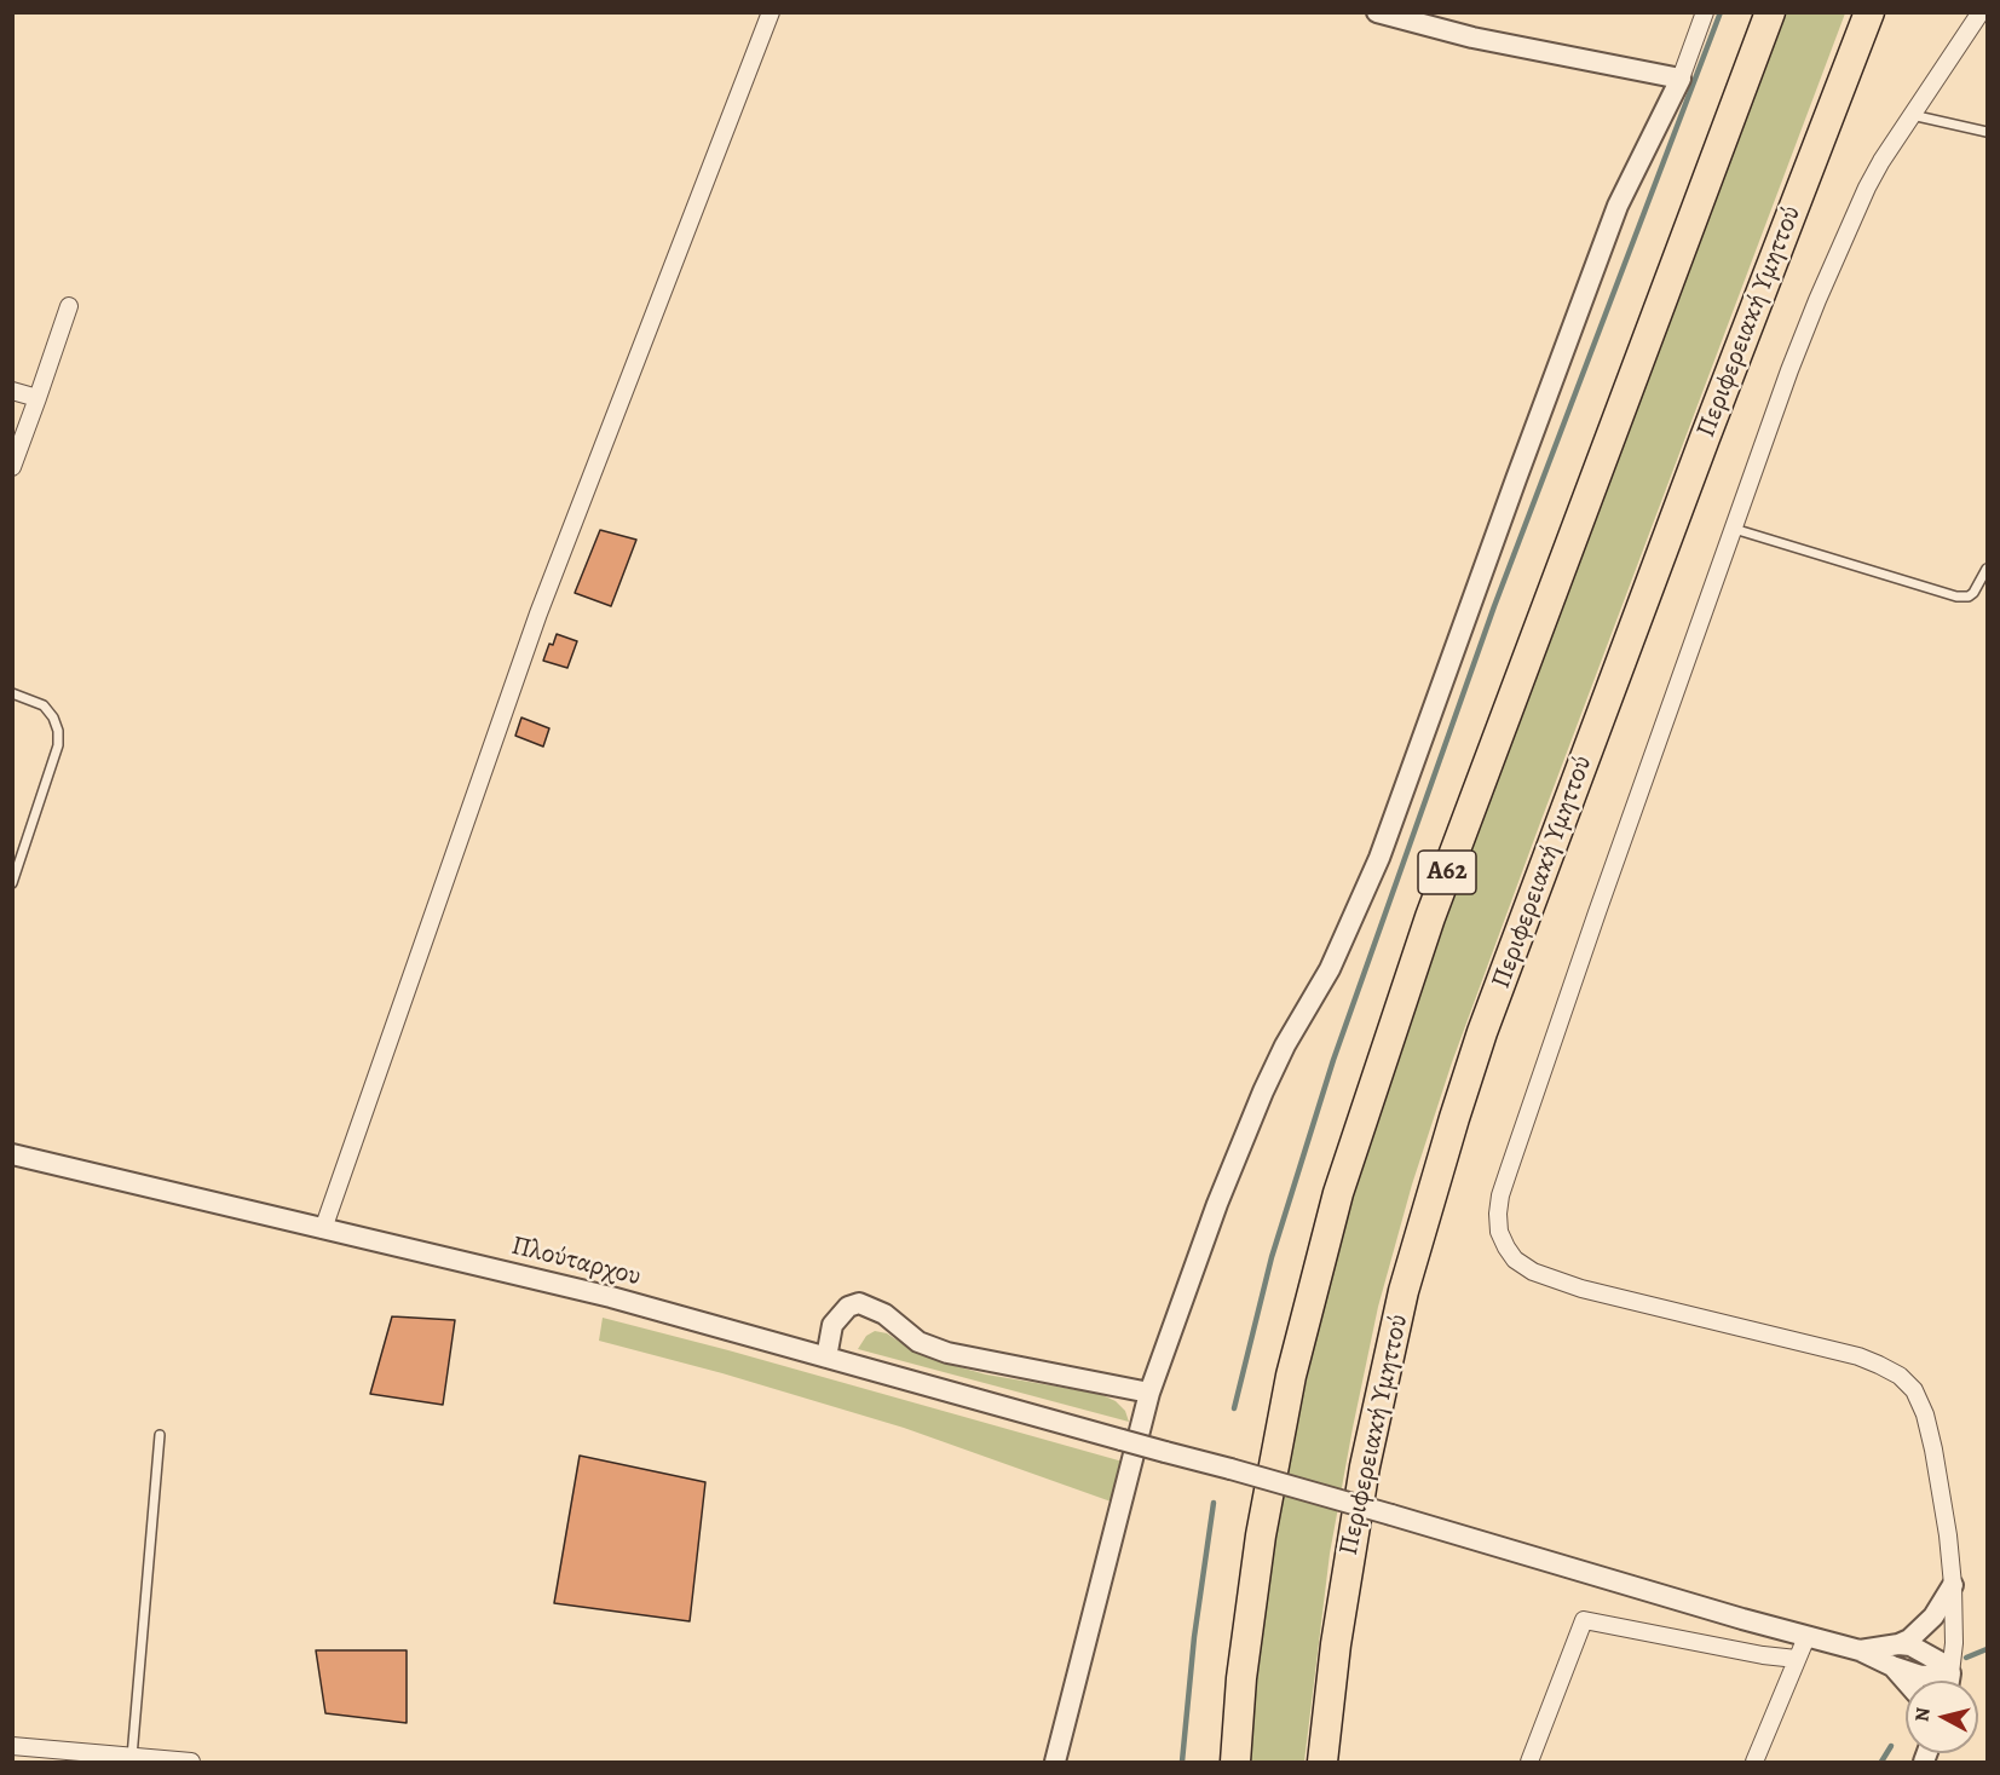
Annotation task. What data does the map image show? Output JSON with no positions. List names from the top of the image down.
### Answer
{
  "streets": {
    "highway": ["Περιφερειακή Υμηττού", "Α62"],
    "street": ["Πλούταρχου"]
  },
  "north": "left"
}
